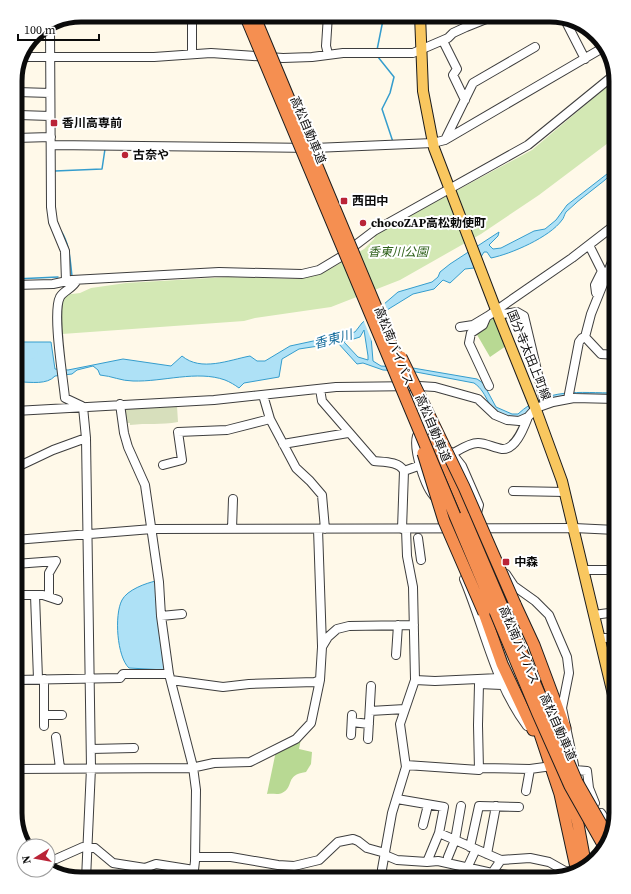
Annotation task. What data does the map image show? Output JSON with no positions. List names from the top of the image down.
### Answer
{
  "streets": {
    "highway": ["高松自動車道", "高松南バイパス"],
    "main road": ["国分寺太田上町線"]
  },
  "water": ["香東川"],
  "parks": ["香東川公園"],
  "places": {
    "transit": ["香川高専前", "西田中", "中森"],
    "other": ["古奈や", "chocoZAP高松勅使町"]
  },
  "scale_bar": "100 m",
  "north": "left"
}
